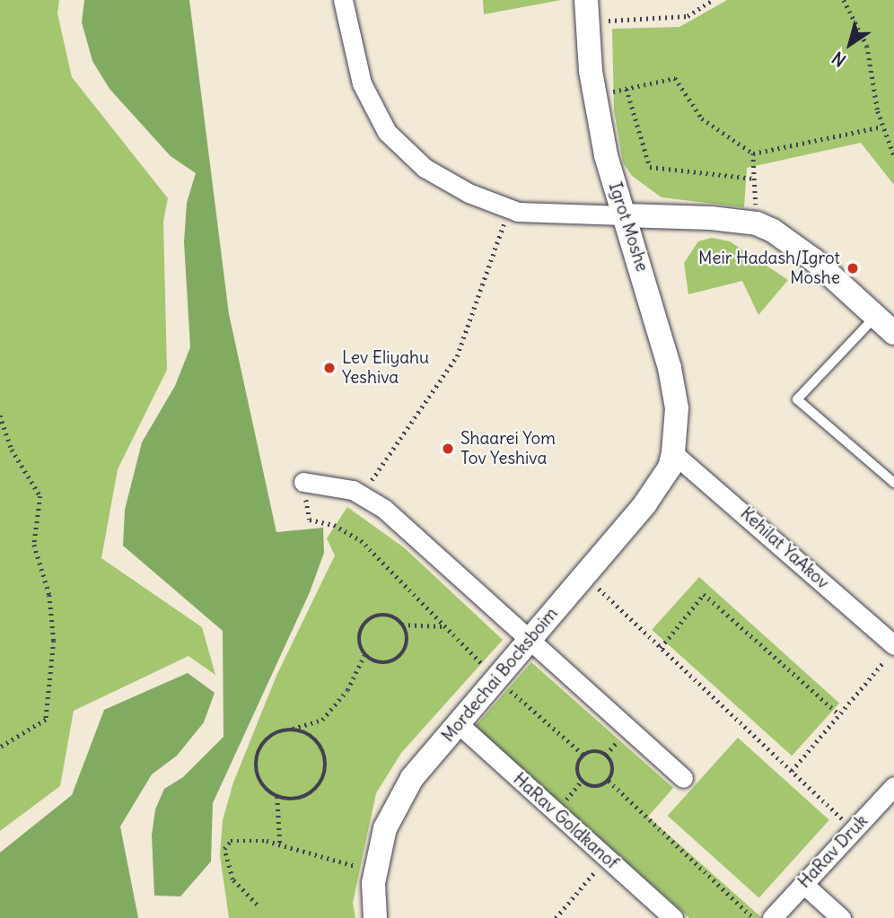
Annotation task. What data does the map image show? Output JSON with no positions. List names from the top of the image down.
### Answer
{
  "streets": {
    "street": [
      "Igrot Moshe",
      "Kehilat YaAkov",
      "Mordechai Bocksboim",
      "HaRav Goldkanof",
      "HaRav Druk"
    ]
  },
  "crossings": [
    ["Igrot Moshe", "Kehilat YaAkov"],
    ["Igrot Moshe", "Mordechai Bocksboim"],
    ["Kehilat YaAkov", "Mordechai Bocksboim"],
    ["Mordechai Bocksboim", "HaRav Goldkanof"]
  ],
  "places": ["Meir Hadash/Igrot Moshe", "Lev Eliyahu Yeshiva", "Shaarei Yom Tov Yeshiva"],
  "north": "bottom left"
}
